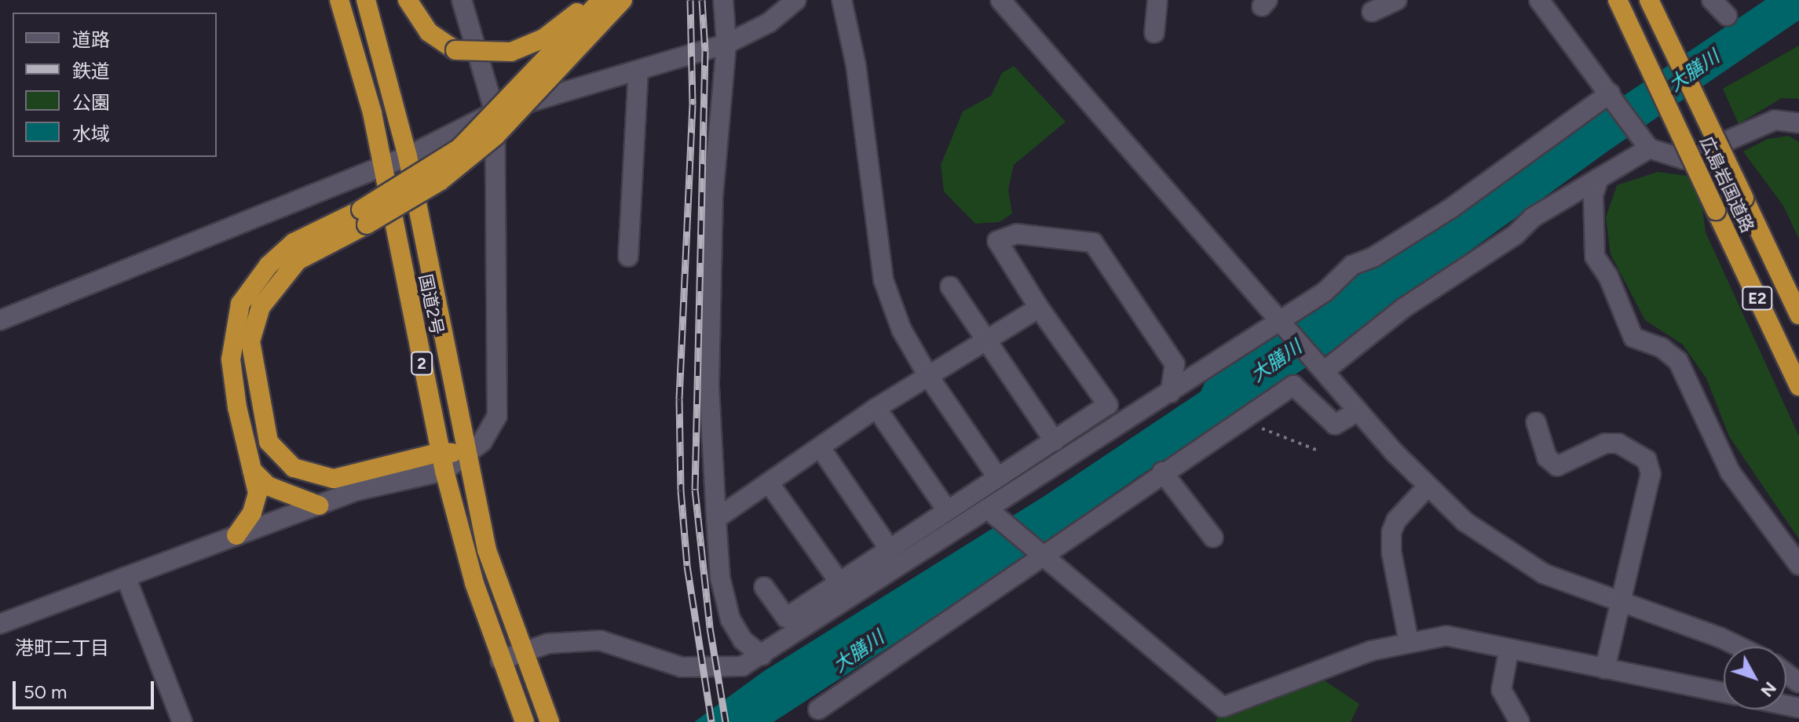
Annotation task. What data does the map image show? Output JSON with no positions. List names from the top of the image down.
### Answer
{
  "streets": {
    "highway": [
      "広島岩国道路",
      "E2",
      "国道2号",
      "2"
    ]
  },
  "districts": ["港町二丁目"],
  "water": ["大膳川"],
  "legend": [
    "道路",
    "鉄道",
    "公園",
    "水域"
  ],
  "scale_bar": "50 m",
  "north": "bottom right"
}
